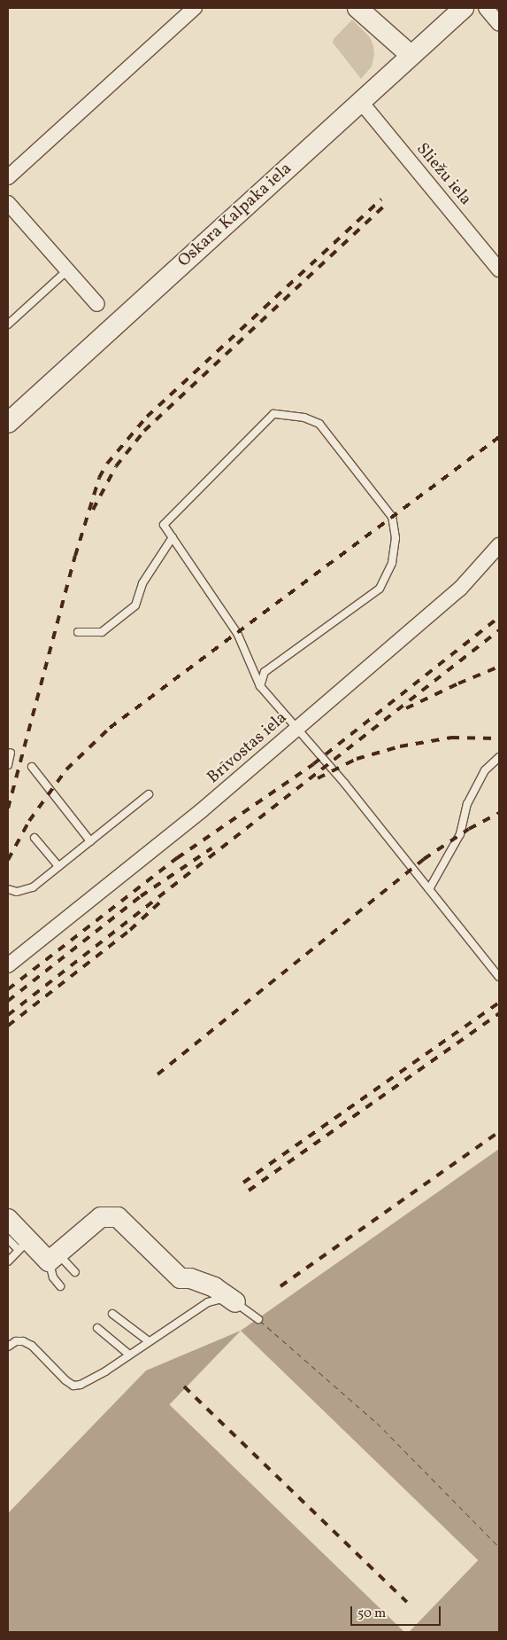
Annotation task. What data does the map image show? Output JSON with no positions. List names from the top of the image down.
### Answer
{
  "streets": {
    "main road": ["Oskara Kalpaka iela"],
    "street": ["Sliežu iela", "Brīvostas iela"]
  },
  "crossings": [
    ["Sliežu iela", "Oskara Kalpaka iela"]
  ],
  "scale_bar": "50 m"
}
